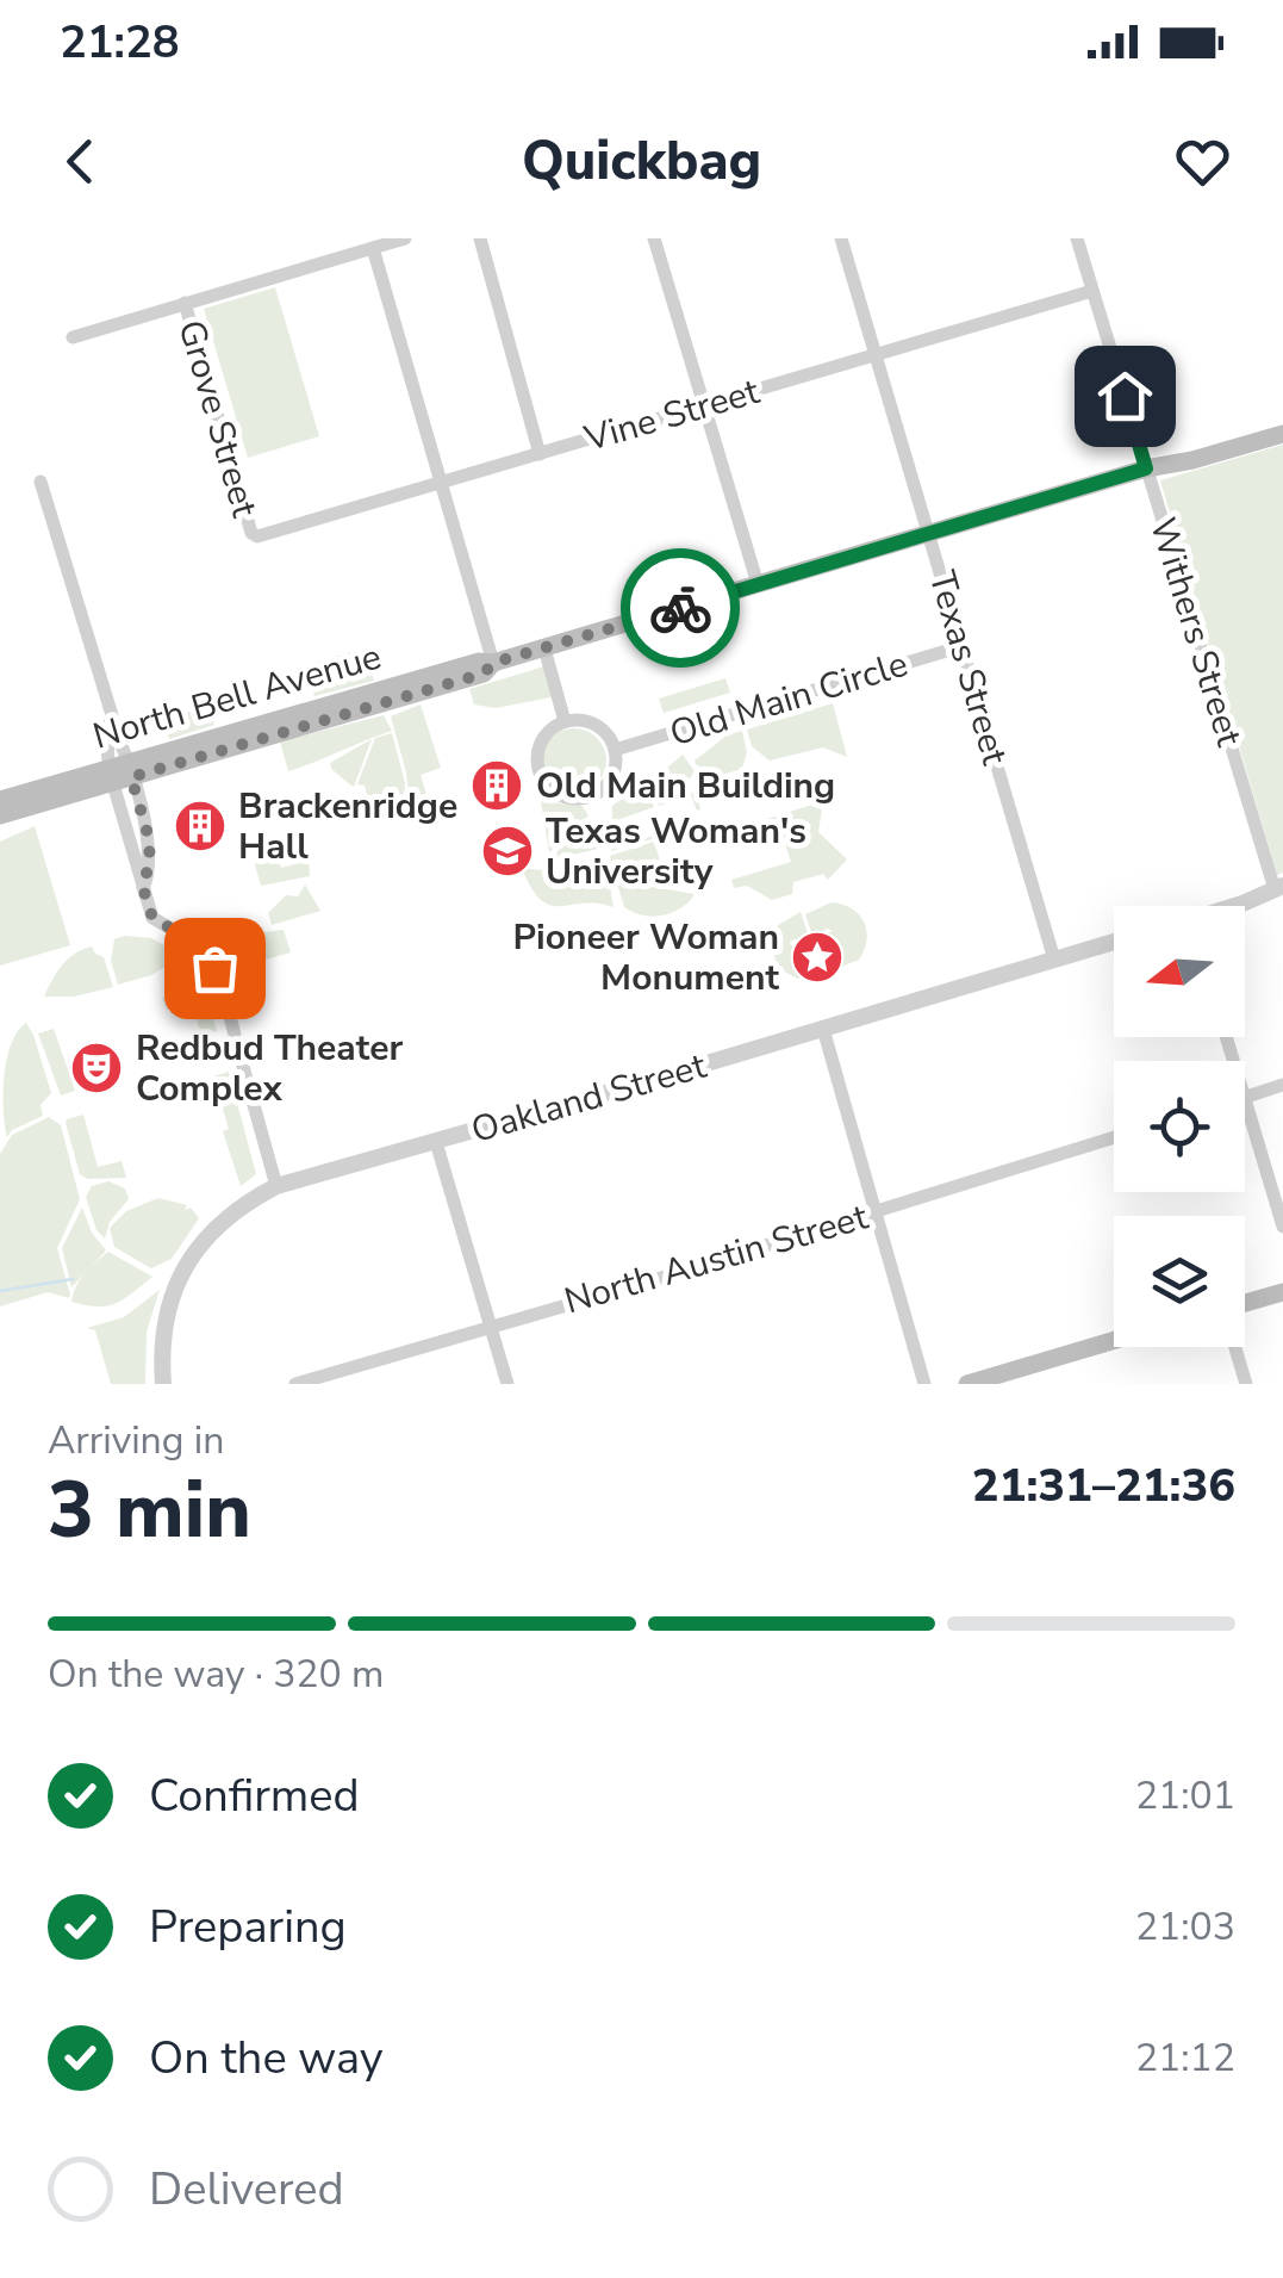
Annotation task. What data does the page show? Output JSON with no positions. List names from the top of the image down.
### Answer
{
  "streets": {
    "main road": ["North Bell Avenue"],
    "street": [
      "Vine Street",
      "Grove Street",
      "Withers Street",
      "Texas Street",
      "Old Main Circle",
      "Oakland Street",
      "North Austin Street"
    ]
  },
  "crossings": [
    ["Vine Street", "Grove Street"],
    ["Vine Street", "Withers Street"],
    ["Vine Street", "Texas Street"],
    ["Withers Street", "North Bell Avenue"],
    ["Texas Street", "North Bell Avenue"],
    ["Texas Street", "Old Main Circle"],
    ["Texas Street", "Oakland Street"]
  ],
  "places": {
    "building": ["Old Main Building", "Brackenridge Hall"],
    "school or university": ["Texas Woman's University"],
    "place": ["Pioneer Woman Monument"],
    "theatre": ["Redbud Theater Complex"]
  },
  "north": "left",
  "page": {
    "status": "21:28",
    "header": "Quickbag",
    "heading": ["3 min", "Arriving in", "21:31–21:36"],
    "bar": "On the way · 320 m",
    "list": [
      ["Confirmed", "21:01"],
      ["Preparing", "21:03"],
      ["On the way", "21:12"],
      "Delivered"
    ]
  }
}
